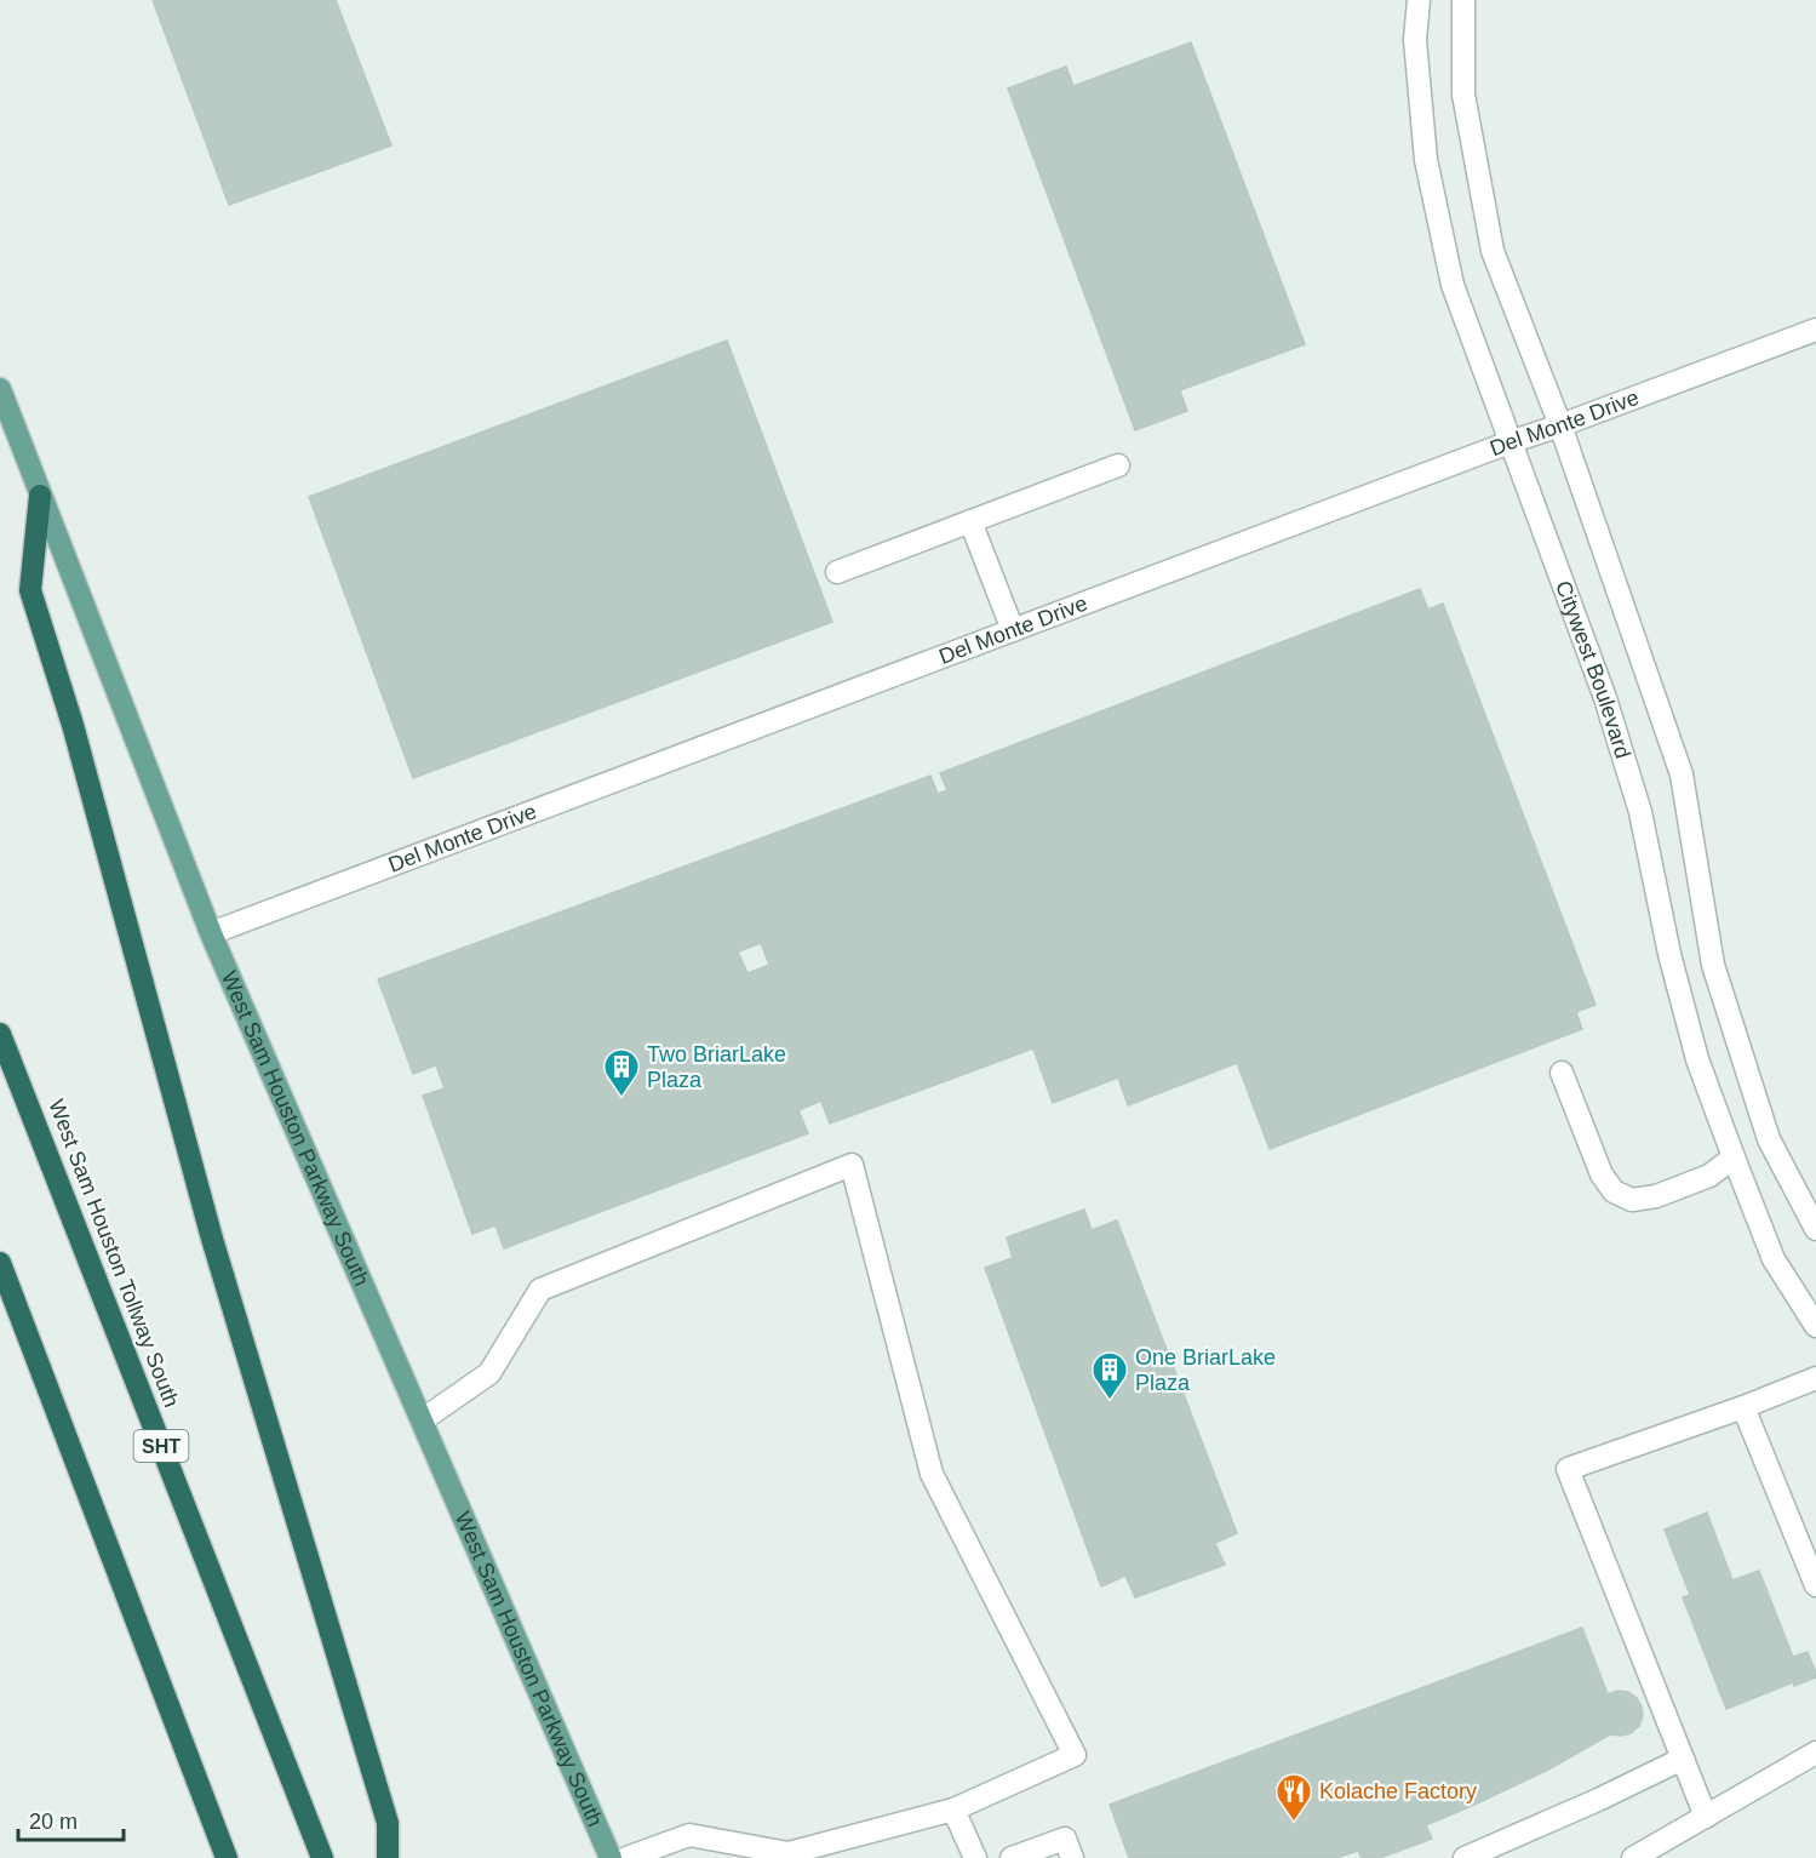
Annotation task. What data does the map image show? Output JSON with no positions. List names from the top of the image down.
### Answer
{
  "streets": {
    "highway": ["West Sam Houston Tollway South", "SHT"],
    "main road": ["West Sam Houston Parkway South"],
    "street": ["Del Monte Drive", "Citywest Boulevard"]
  },
  "crossings": [
    ["Del Monte Drive", "Citywest Boulevard"],
    ["Del Monte Drive", "West Sam Houston Parkway South"]
  ],
  "places": {
    "building": ["Two BriarLake Plaza", "One BriarLake Plaza"],
    "restaurant": ["Kolache Factory"]
  },
  "scale_bar": "20 m"
}
